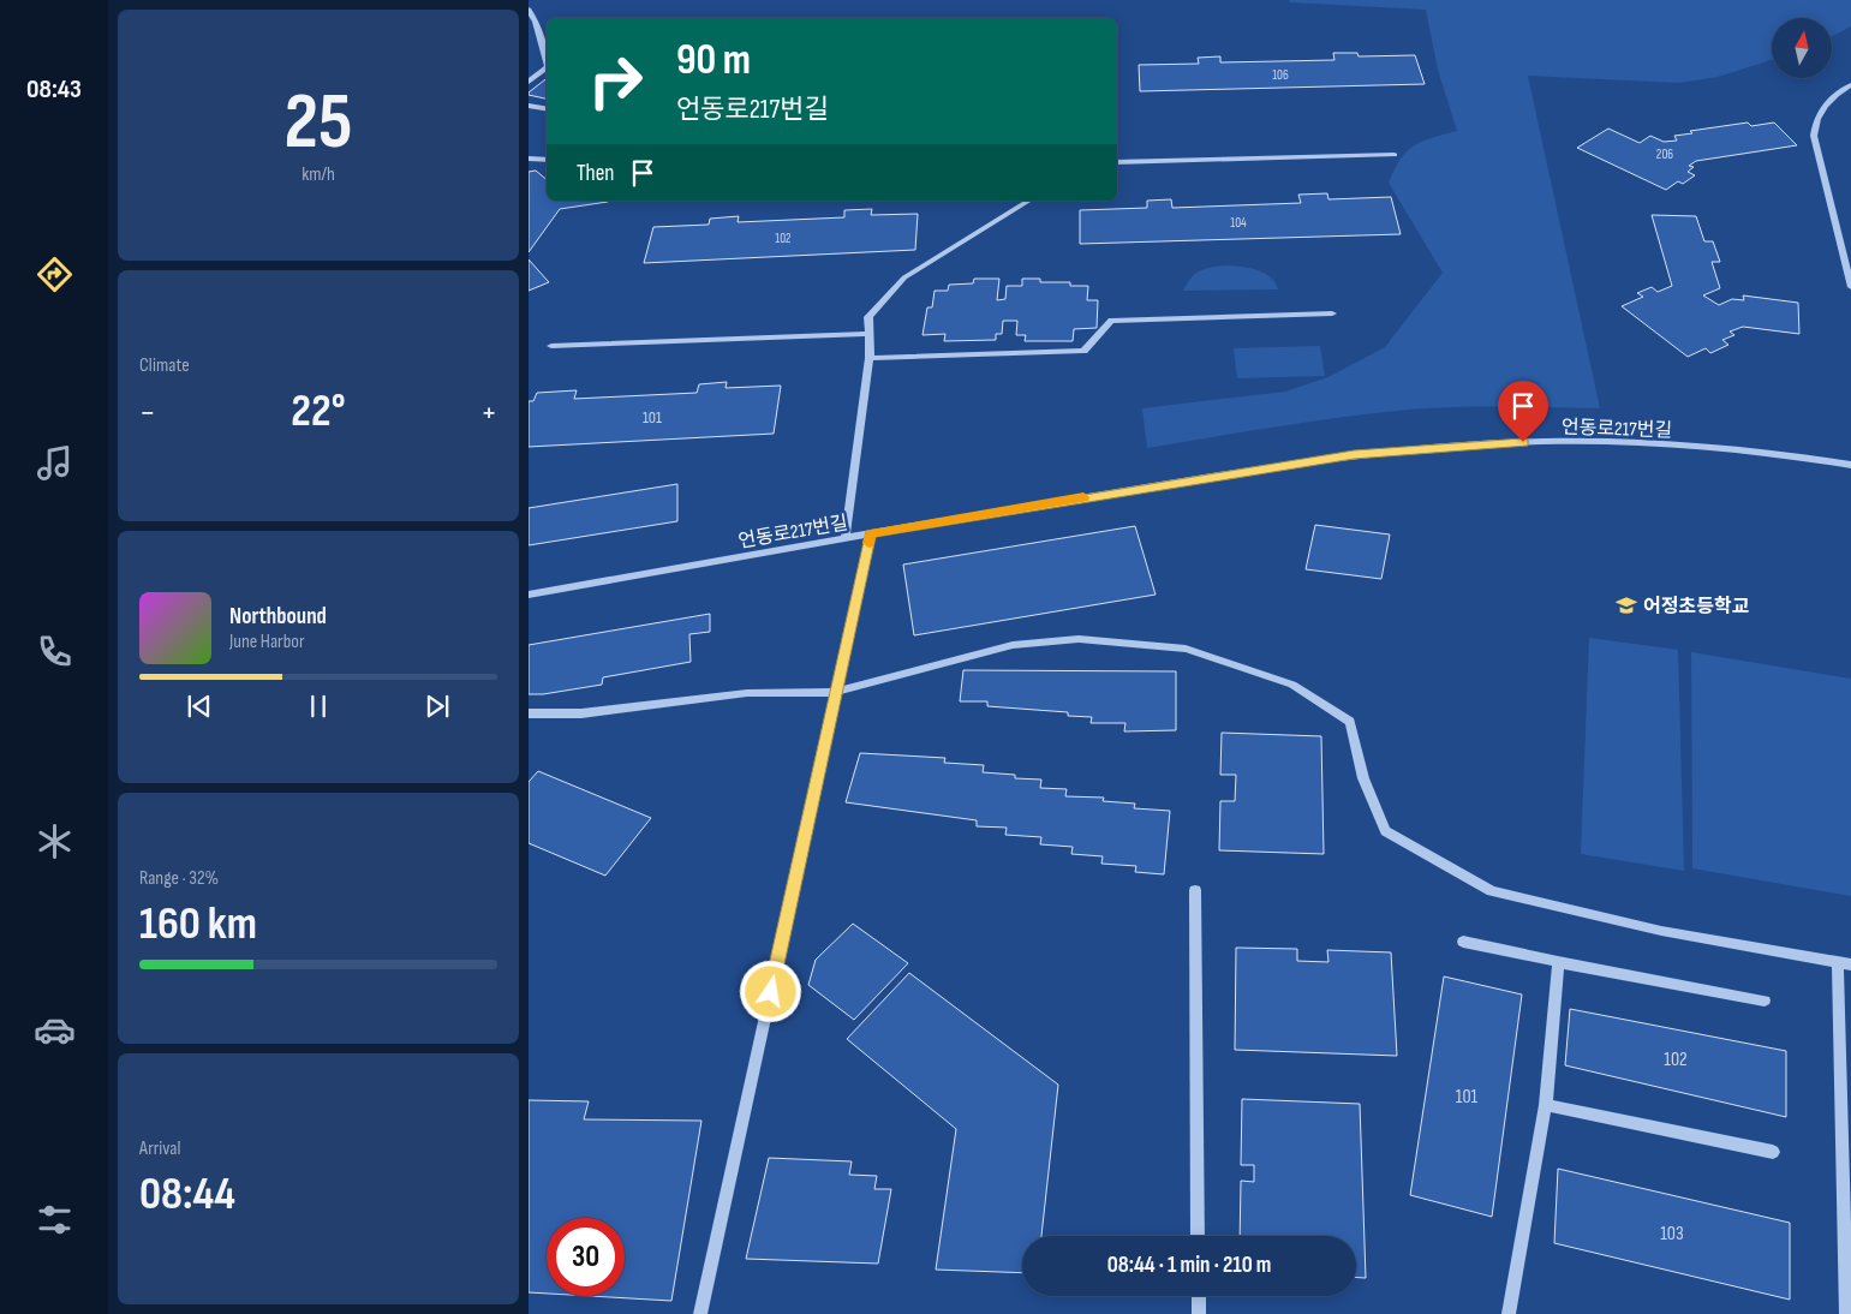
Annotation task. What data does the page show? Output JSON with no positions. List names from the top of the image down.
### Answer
{
  "streets": {
    "street": ["언동로217번길"]
  },
  "places": {
    "school or university": ["어정초등학교"]
  },
  "house_numbers": [
    "106",
    "206",
    "104",
    "102",
    "101",
    "102",
    "101",
    "103"
  ],
  "north": "top",
  "page": {
    "tabs": "08:43",
    "tile": [
      ["25", "km/h"],
      "Climate",
      ["Range · 32%", "160 km"],
      ["Arrival", "08:44"]
    ],
    "turn": ["90 m", "언동로217번길"],
    "then": "Then",
    "heat": ["−", "22°", "+"],
    "song": ["Northbound", "June Harbor"],
    "limit": "30",
    "trip": "08:44 · 1 min · 210 m"
  }
}
